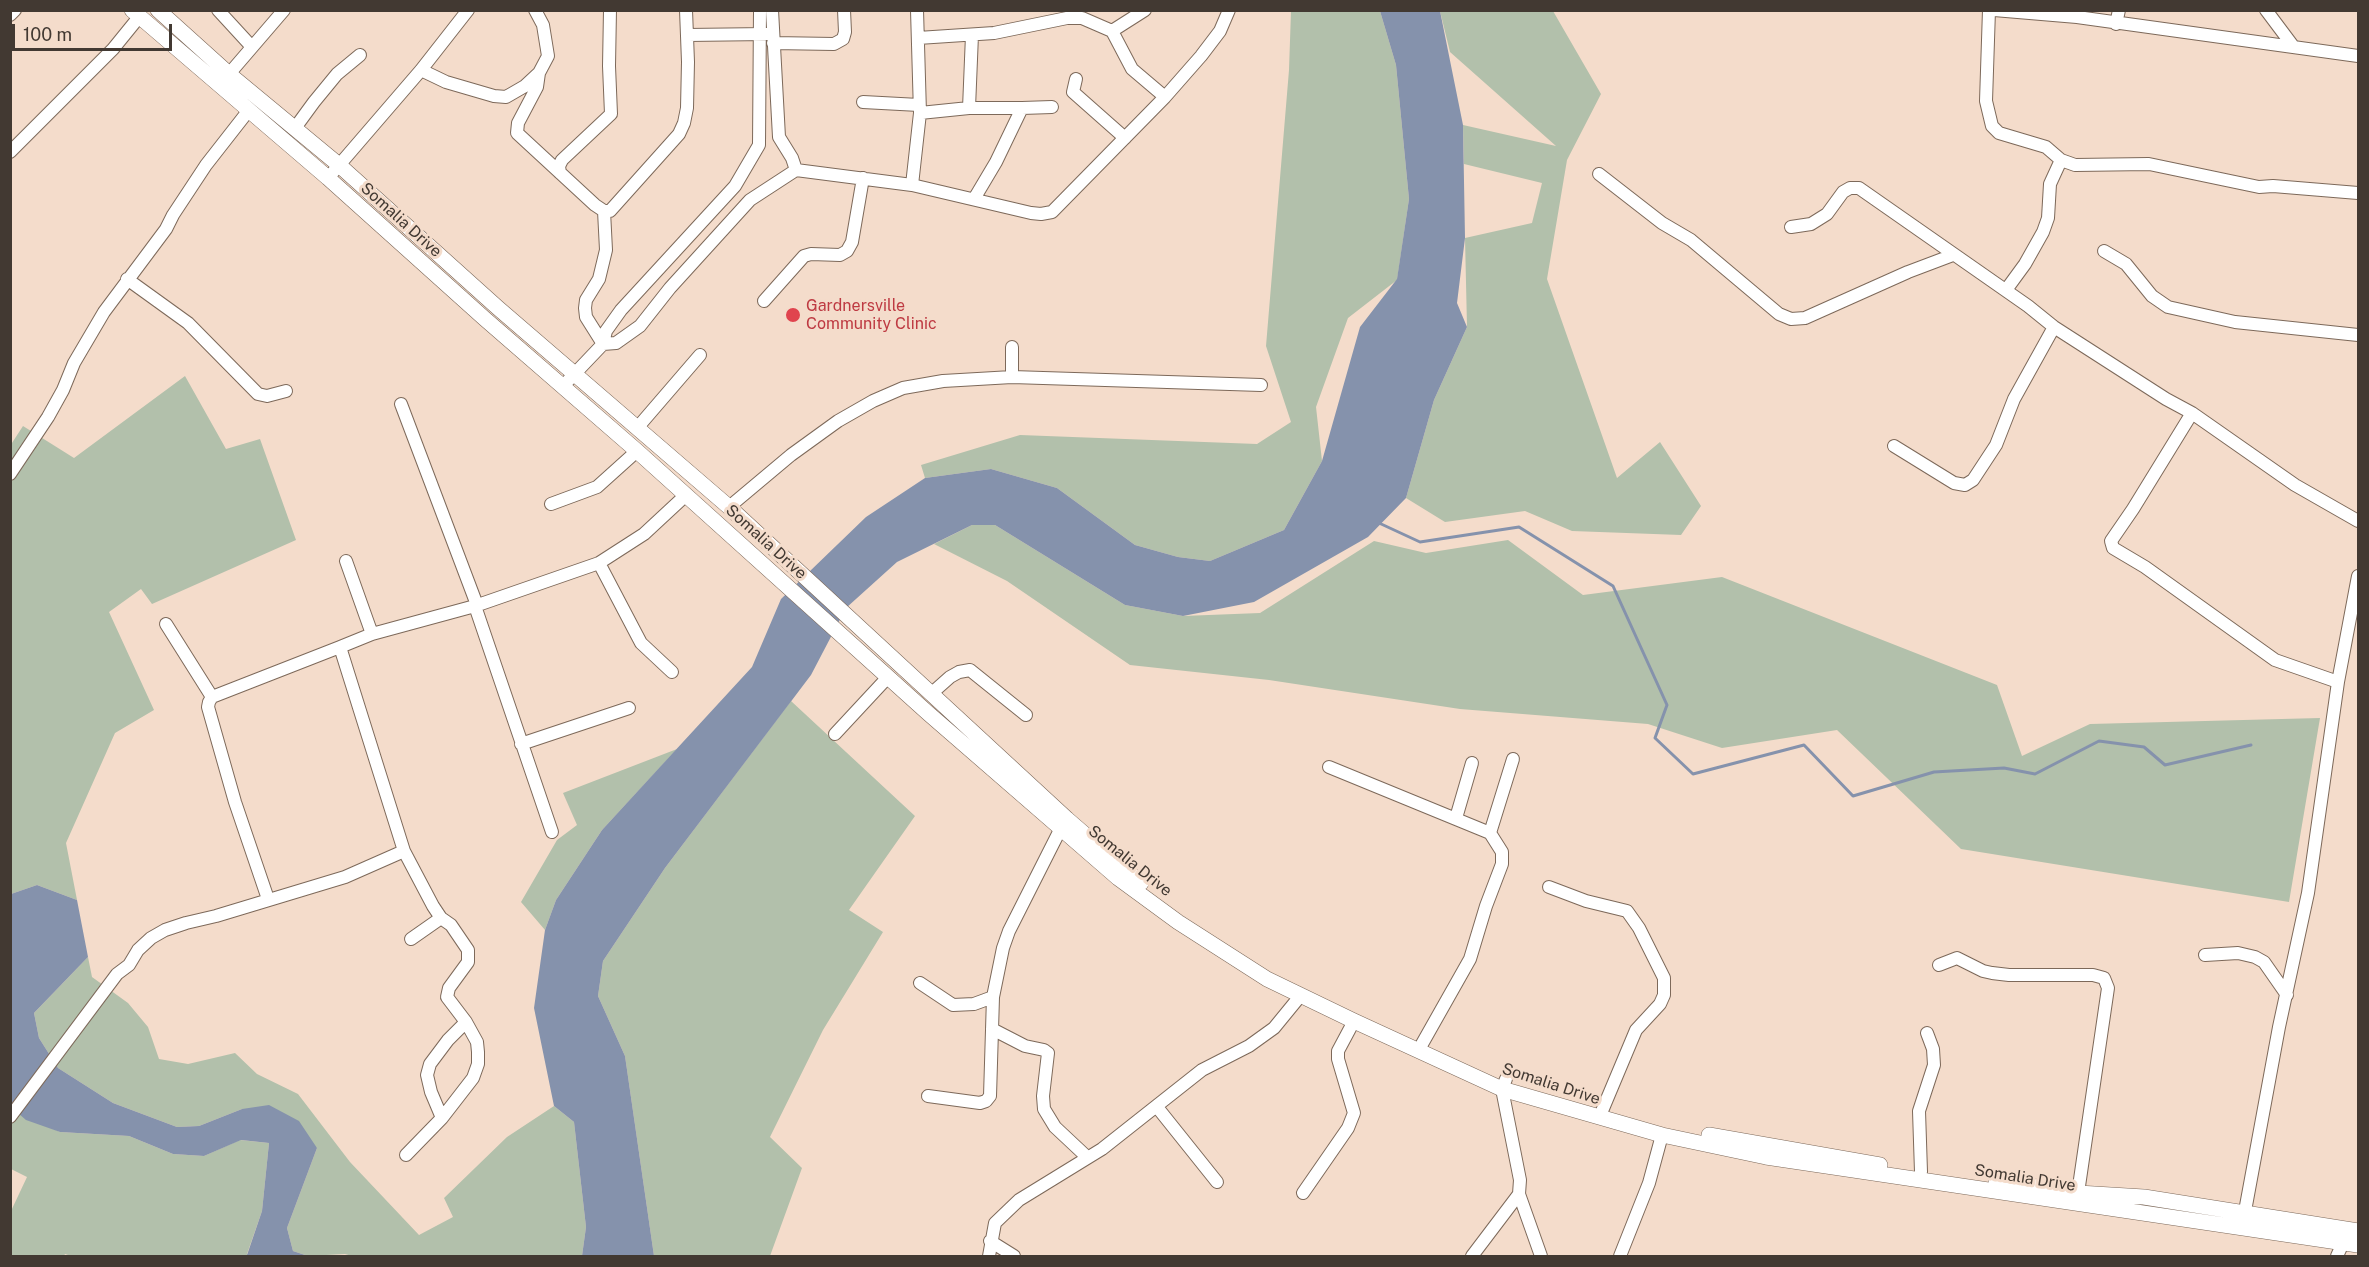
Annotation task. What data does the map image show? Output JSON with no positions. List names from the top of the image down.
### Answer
{
  "streets": {
    "main road": ["Somalia Drive"]
  },
  "places": ["Gardnersville Community Clinic"],
  "scale_bar": "100 m"
}
